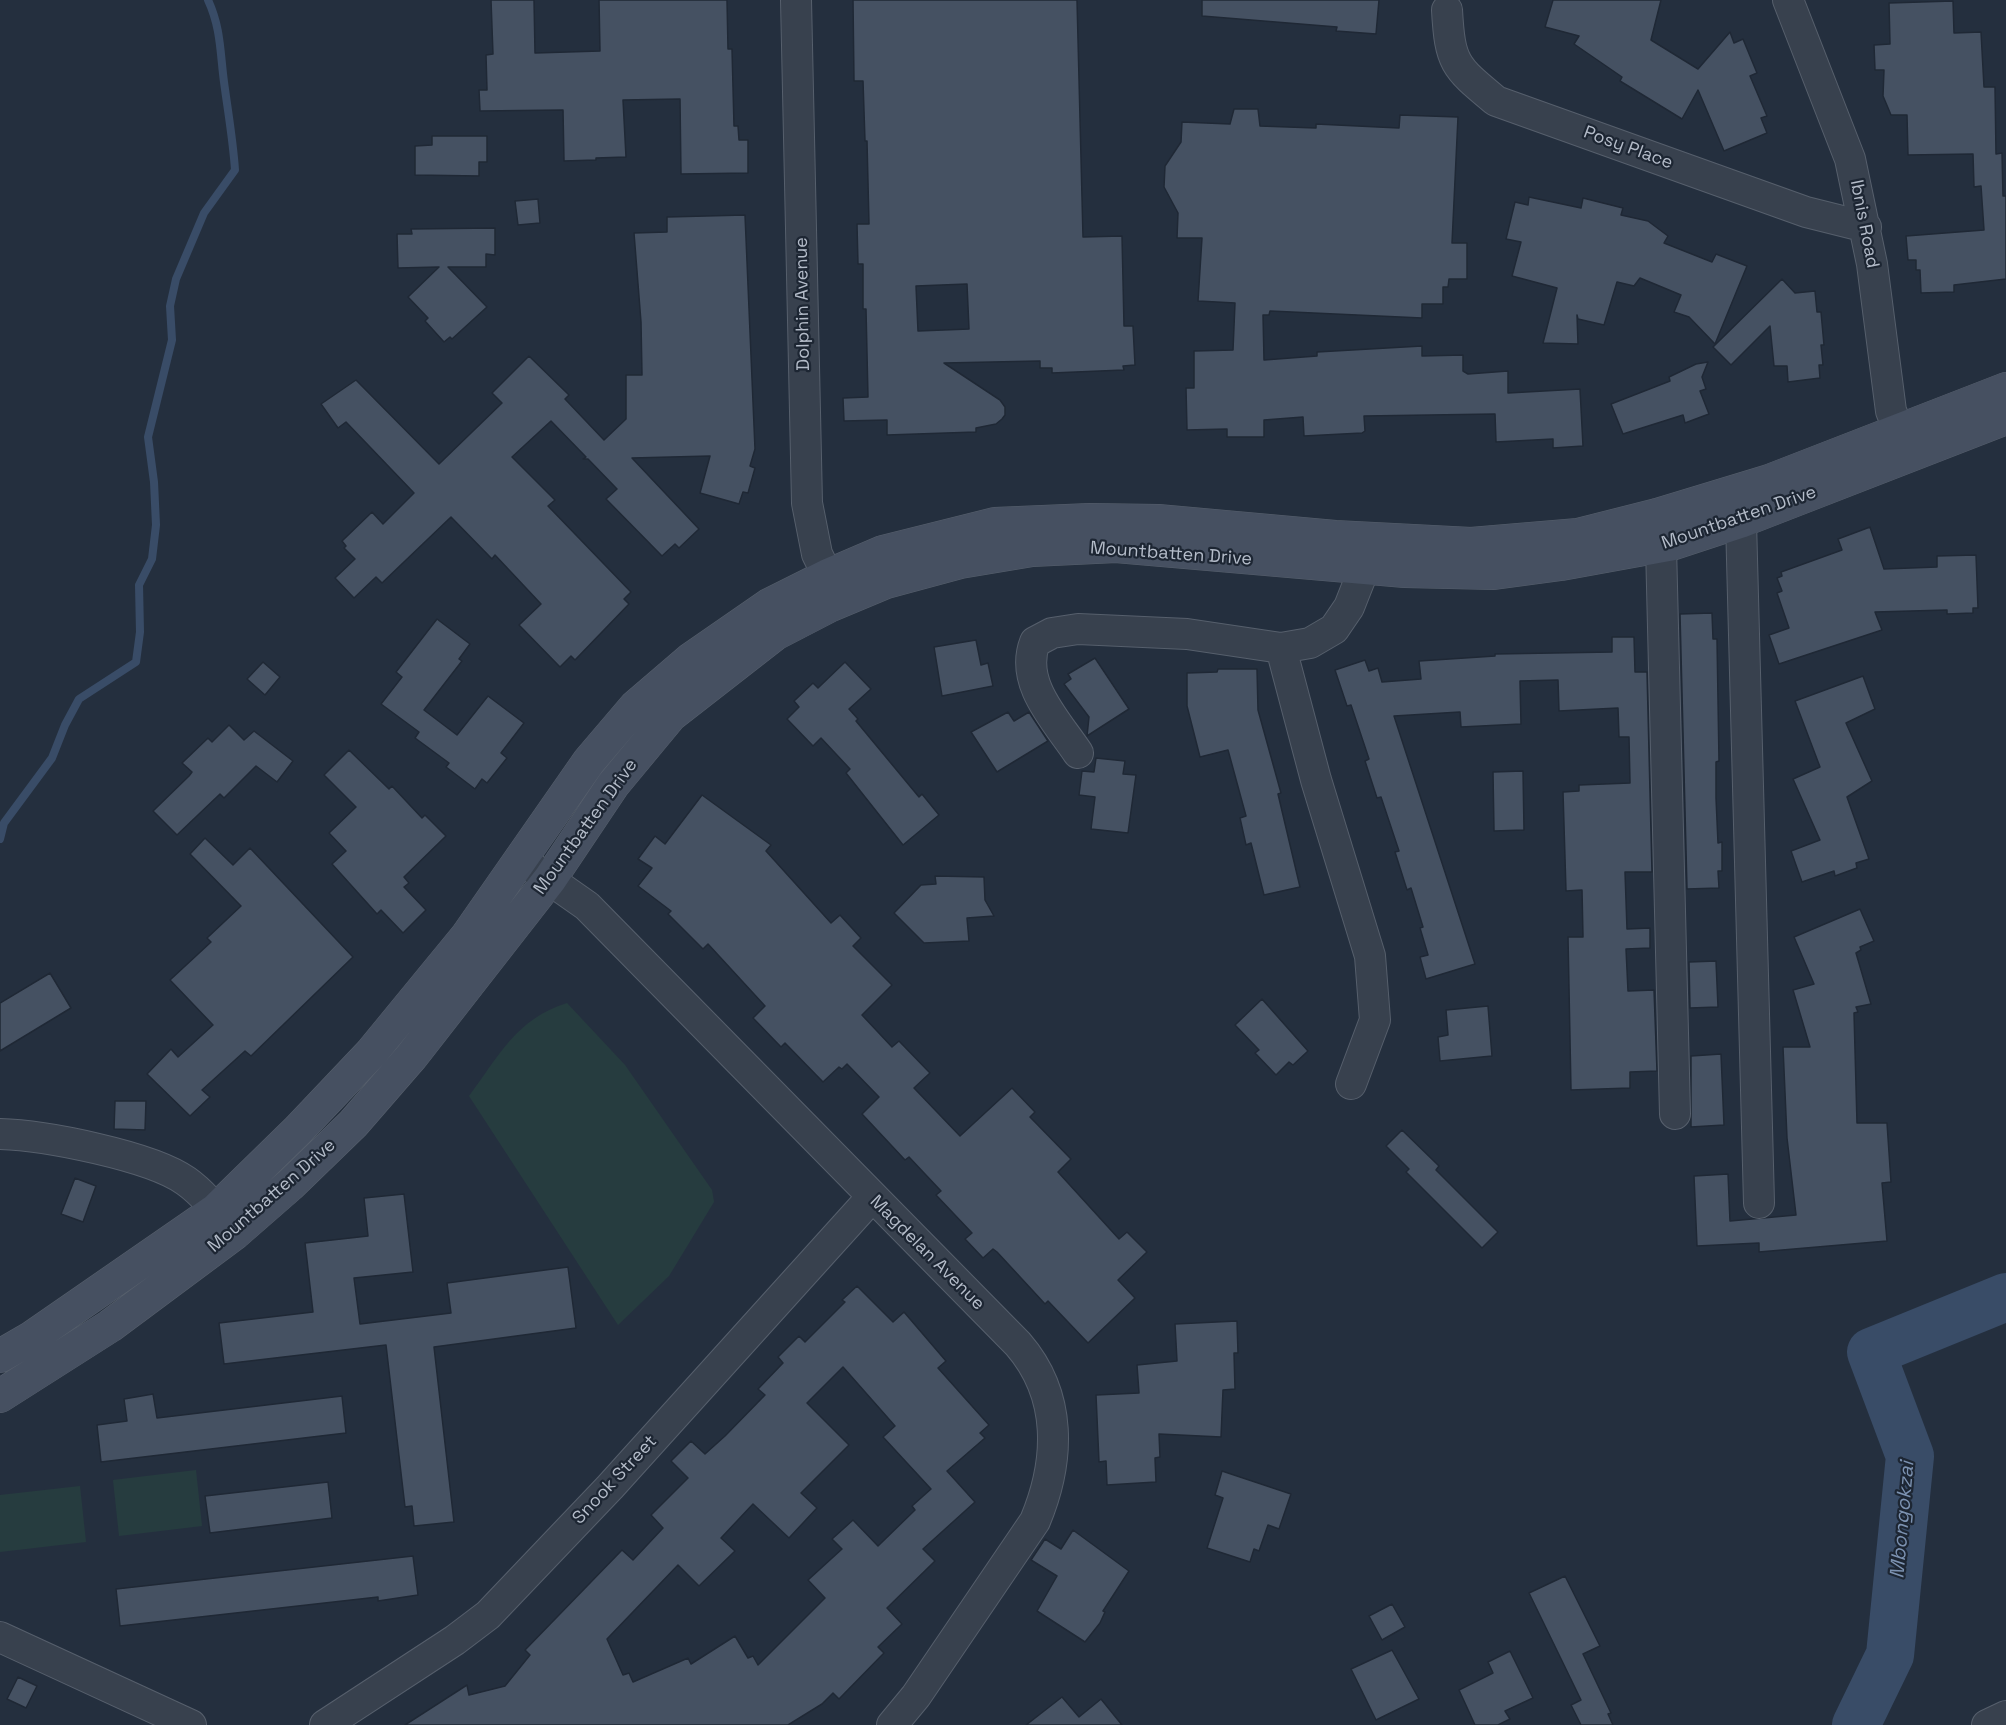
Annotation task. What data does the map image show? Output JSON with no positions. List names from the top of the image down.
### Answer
{
  "streets": {
    "main road": ["Mountbatten Drive"],
    "street": [
      "Posy Place",
      "Ibnis Road",
      "Dolphin Avenue",
      "Magdelan Avenue",
      "Snook Street"
    ]
  },
  "crossings": [
    ["Posy Place", "Ibnis Road"],
    ["Ibnis Road", "Mountbatten Drive"],
    ["Dolphin Avenue", "Mountbatten Drive"],
    ["Mountbatten Drive", "Magdelan Avenue"],
    ["Magdelan Avenue", "Snook Street"]
  ],
  "water": ["Mbongokzai"]
}
